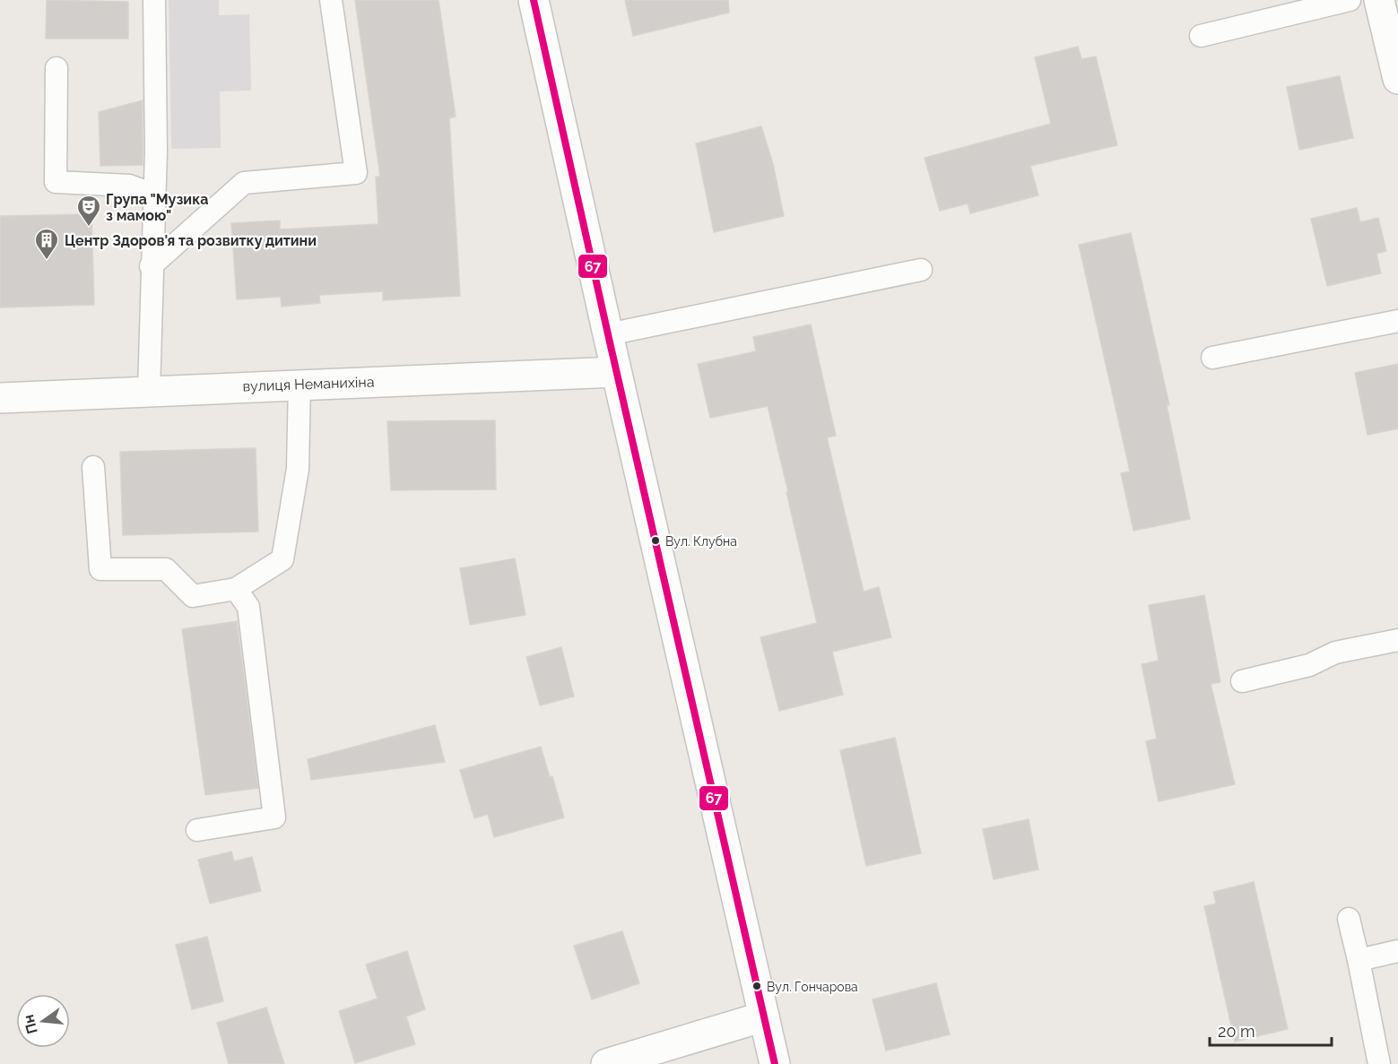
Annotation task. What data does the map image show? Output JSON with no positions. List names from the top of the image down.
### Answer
{
  "streets": {
    "street": ["вулиця Неманихіна"]
  },
  "places": {
    "theatre": ["Група \"Музика з мамою\""],
    "building": ["Центр Здоров'я та розвитку дитини"],
    "other": ["Вул. Клубна", "Вул. Гончарова"]
  },
  "lines": ["transit line 67"],
  "scale_bar": "20 m",
  "north": "left"
}
